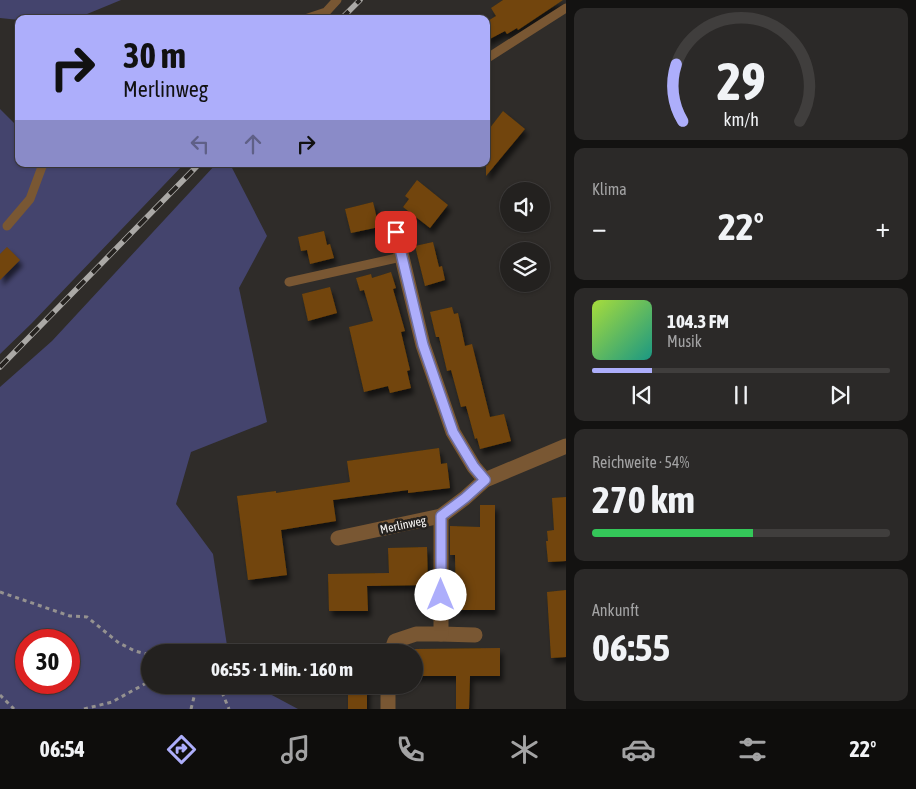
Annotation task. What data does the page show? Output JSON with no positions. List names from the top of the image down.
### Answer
{
  "streets": {
    "street": ["Merlinweg"]
  },
  "page": {
    "turn": ["30 m", "Merlinweg"],
    "tile": [
      "Klima",
      ["Reichweite · 54%", "270 km"],
      ["Ankunft", "06:55"]
    ],
    "heat": ["−", "22°", "+"],
    "song": ["104.3 FM", "Musik"],
    "limit": "30",
    "trip": "06:55 · 1 Min. · 160 m",
    "tabs": ["06:54", "22°"],
    "gauge": ["29", "km/h"]
  }
}
